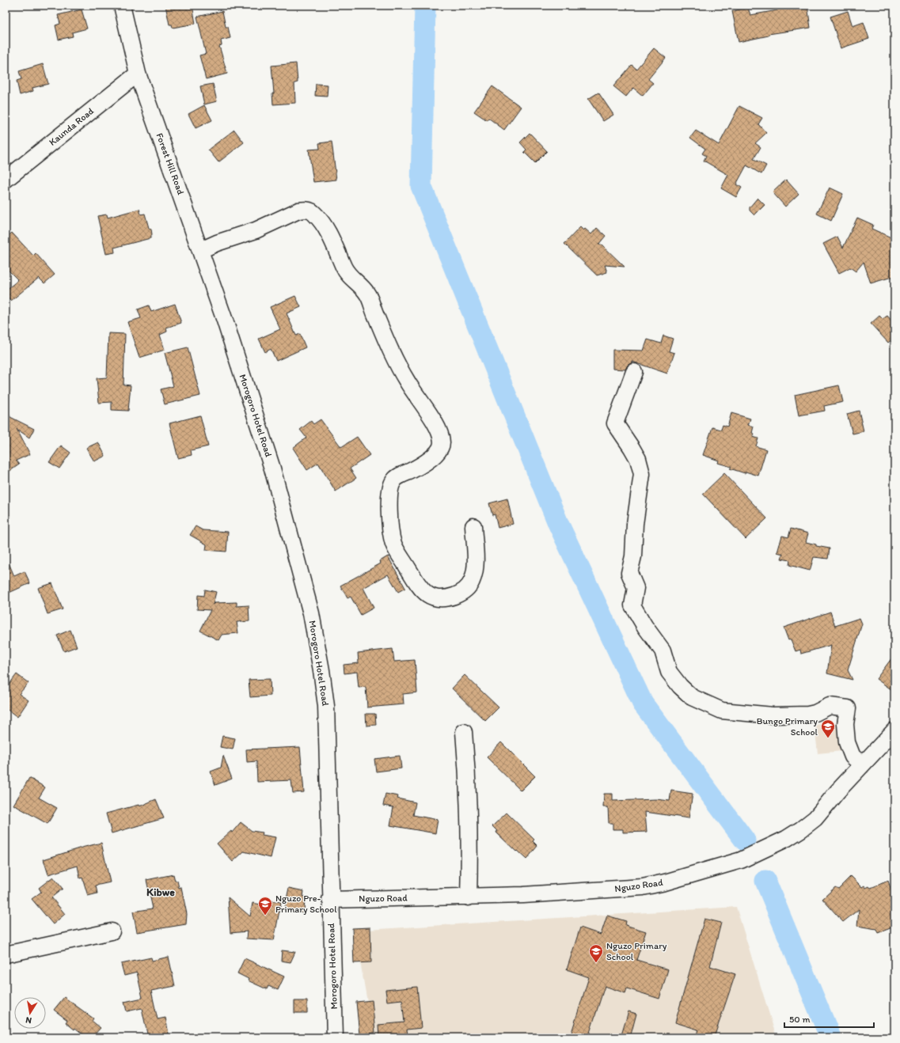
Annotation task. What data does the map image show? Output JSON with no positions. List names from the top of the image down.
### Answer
{
  "streets": {
    "street": [
      "Kaunda Road",
      "Forest Hill Road",
      "Morogoro Hotel Road",
      "Nguzo Road"
    ]
  },
  "crossings": [
    ["Kaunda Road", "Forest Hill Road"],
    ["Forest Hill Road", "Morogoro Hotel Road"],
    ["Morogoro Hotel Road", "Nguzo Road"]
  ],
  "districts": ["Kibwe"],
  "places": {
    "school or university": ["Bungo Primary School", "Nguzo Pre- Primary School", "Nguzo Primary School"]
  },
  "scale_bar": "50 m",
  "north": "bottom"
}
